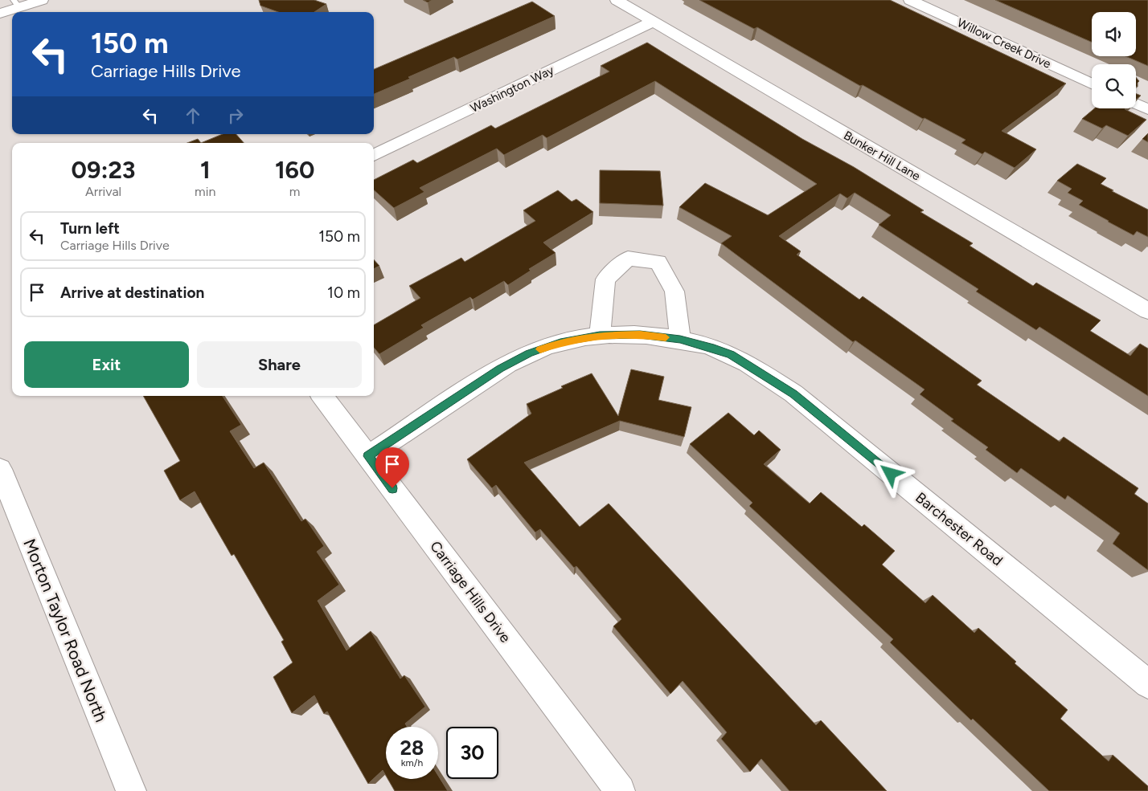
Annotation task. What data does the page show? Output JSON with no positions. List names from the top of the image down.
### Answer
{
  "streets": {
    "street": [
      "Willow Creek Drive",
      "Washington Way",
      "Bunker Hill Lane",
      "Barchester Road",
      "Carriage Hills Drive",
      "Morton Taylor Road North"
    ]
  },
  "crossings": [
    ["Washington Way", "Bunker Hill Lane"],
    ["Barchester Road", "Carriage Hills Drive"]
  ],
  "page": {
    "turn": ["150 m", "Carriage Hills Drive"],
    "eta": [
      "09:23",
      "Arrival",
      "1",
      "min",
      "160",
      "m"
    ],
    "list": [
      {
        "name": "Turn left",
        "note": "Carriage Hills Drive",
        "value": "150 m"
      },
      {
        "name": "Arrive at destination",
        "value": "10 m"
      }
    ],
    "buttons": ["Exit", "Share"],
    "speed": "28 km/h",
    "limit": "30"
  }
}
